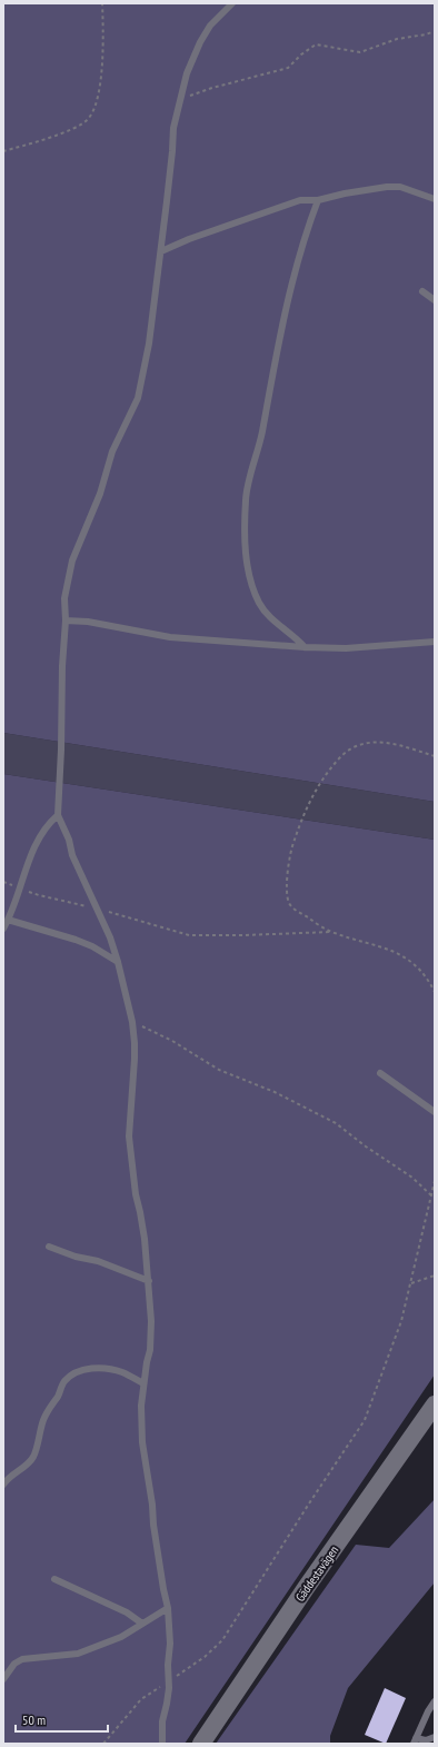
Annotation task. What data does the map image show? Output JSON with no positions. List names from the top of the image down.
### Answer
{
  "streets": {
    "street": ["Gäddestavägen"]
  },
  "scale_bar": "50 m"
}
